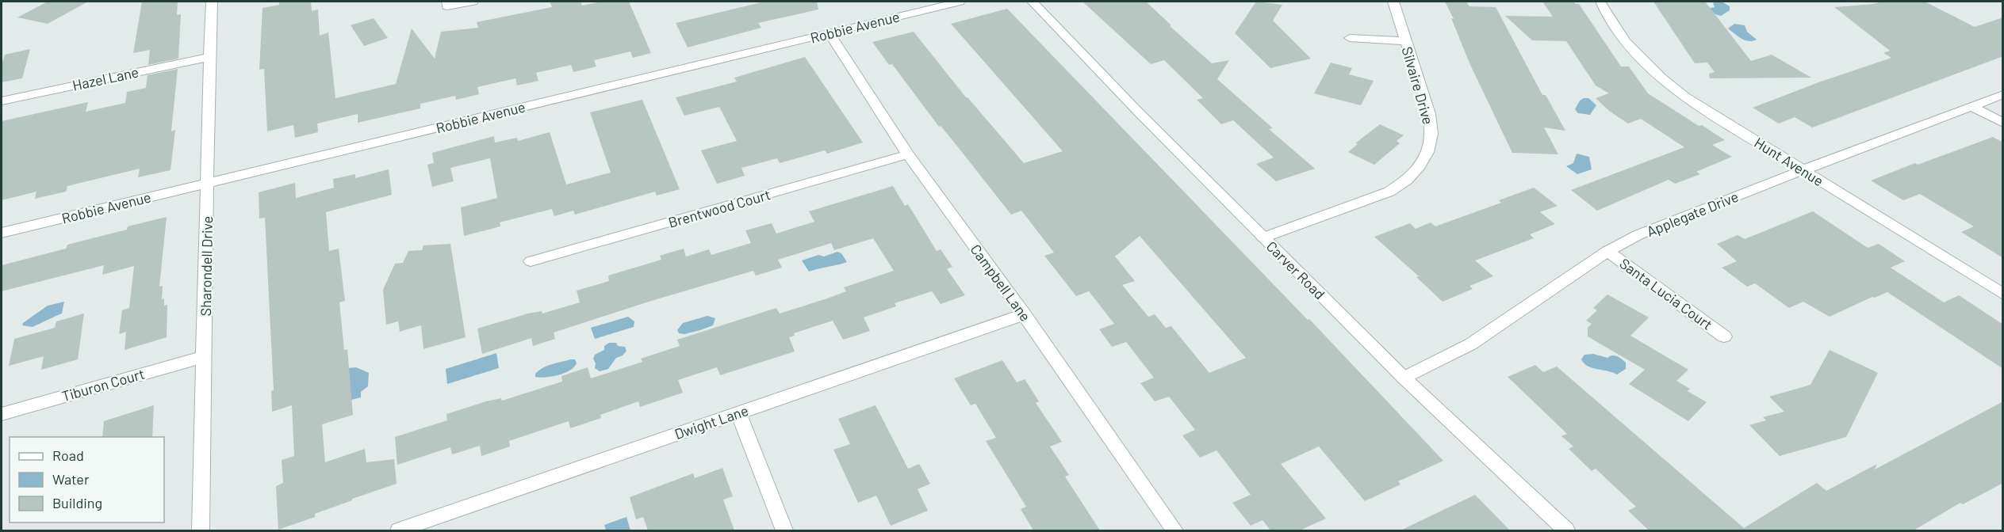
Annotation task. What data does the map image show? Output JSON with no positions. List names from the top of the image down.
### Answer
{
  "streets": {
    "street": [
      "Robbie Avenue",
      "Hazel Lane",
      "Silvaire Drive",
      "Hunt Avenue",
      "Brentwood Court",
      "Applegate Drive",
      "Sharondell Drive",
      "Carver Road",
      "Campbell Lane",
      "Santa Lucia Court",
      "Tiburon Court",
      "Dwight Lane"
    ]
  },
  "crossings": [
    ["Robbie Avenue", "Sharondell Drive"],
    ["Robbie Avenue", "Campbell Lane"],
    ["Hazel Lane", "Sharondell Drive"],
    ["Silvaire Drive", "Carver Road"],
    ["Hunt Avenue", "Applegate Drive"],
    ["Brentwood Court", "Campbell Lane"],
    ["Applegate Drive", "Carver Road"],
    ["Applegate Drive", "Santa Lucia Court"],
    ["Sharondell Drive", "Tiburon Court"],
    ["Campbell Lane", "Dwight Lane"]
  ],
  "legend": ["Road", "Water", "Building"]
}
